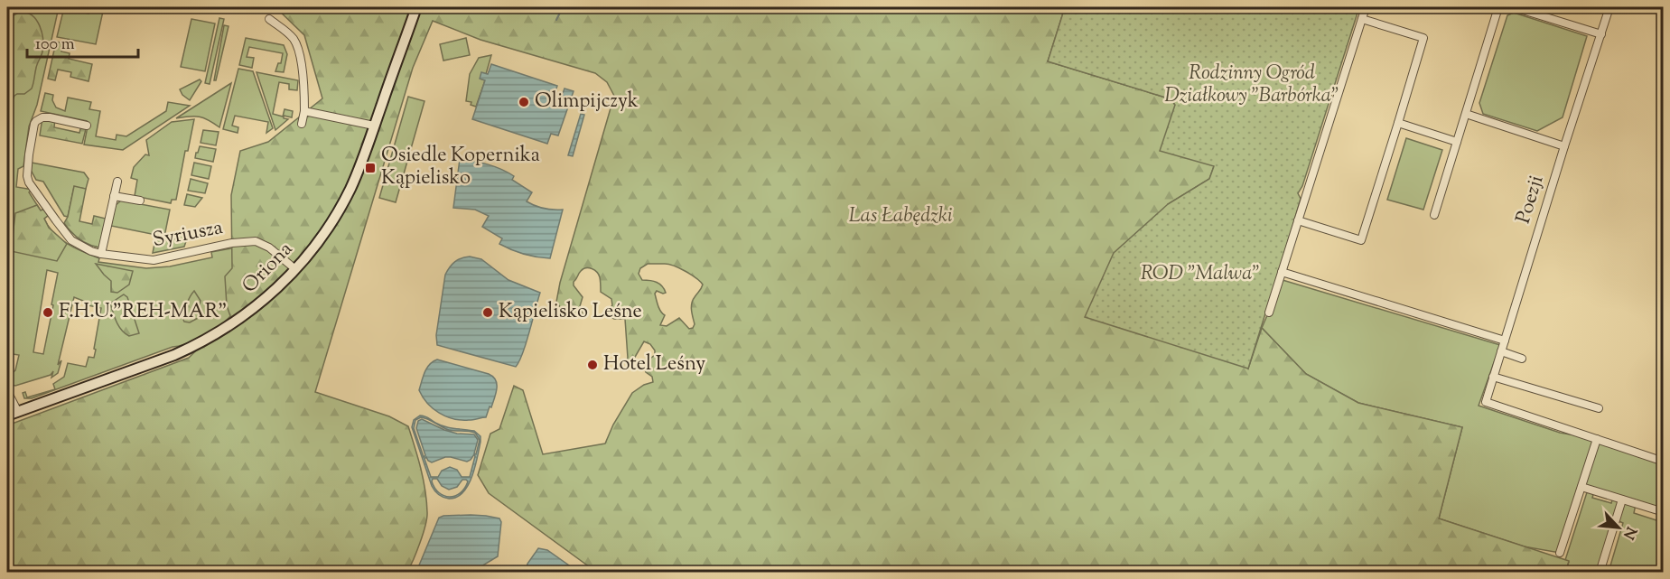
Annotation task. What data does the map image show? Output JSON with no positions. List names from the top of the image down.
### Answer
{
  "streets": {
    "street": ["Poezji", "Syriusza", "Oriona"]
  },
  "crossings": [
    ["Syriusza", "Oriona"]
  ],
  "parks": ["Rodzinny Ogród Działkowy \"Barbórka\"", "Las Łabędzki", "ROD \"Malwa\""],
  "places": {
    "other": [
      "Olimpijczyk",
      "F.H.U.\"REH-MAR\"",
      "Kąpielisko Leśne",
      "Hotel Leśny"
    ],
    "transit": ["Osiedle Kopernika Kąpielisko"]
  },
  "scale_bar": "100 m",
  "north": "bottom right"
}
